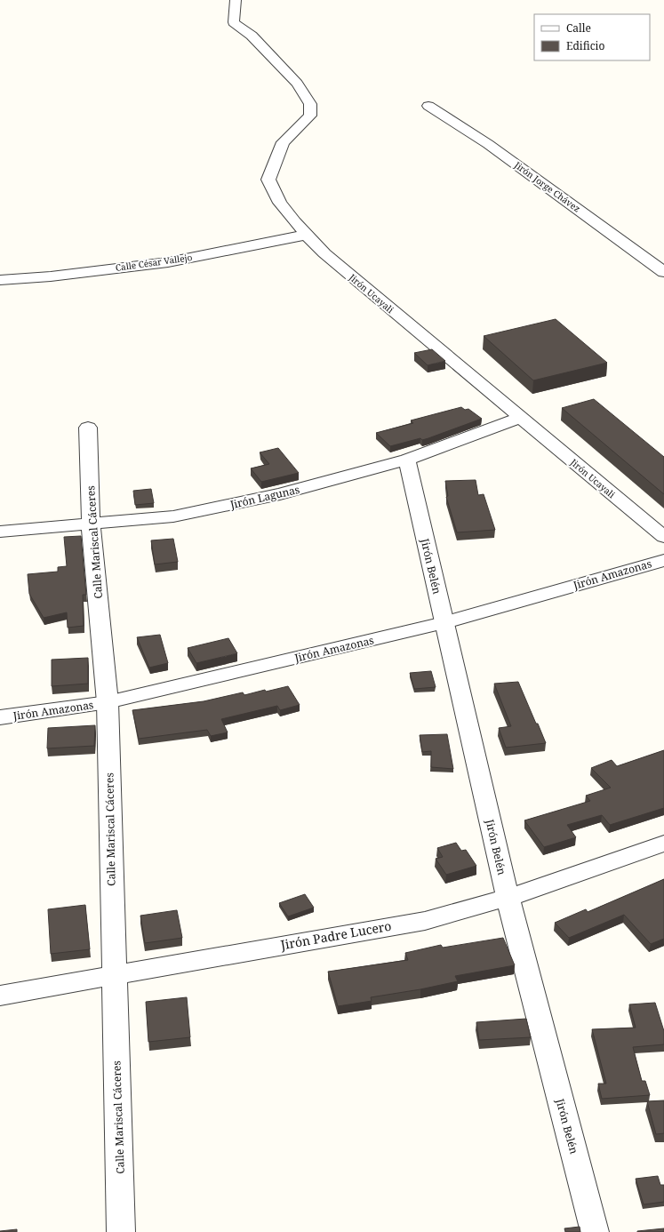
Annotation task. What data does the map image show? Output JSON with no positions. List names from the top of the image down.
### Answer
{
  "streets": {
    "street": [
      "Jirón Jorge Chávez",
      "Calle César Vallejo",
      "Jirón Ucayali",
      "Jirón Lagunas",
      "Calle Mariscal Cáceres",
      "Jirón Belén",
      "Jirón Amazonas",
      "Jirón Padre Lucero"
    ]
  },
  "crossings": [
    ["Calle César Vallejo", "Jirón Ucayali"],
    ["Jirón Ucayali", "Jirón Lagunas"],
    ["Jirón Lagunas", "Calle Mariscal Cáceres"],
    ["Jirón Lagunas", "Jirón Belén"],
    ["Calle Mariscal Cáceres", "Jirón Amazonas"],
    ["Calle Mariscal Cáceres", "Jirón Padre Lucero"],
    ["Jirón Belén", "Jirón Amazonas"],
    ["Jirón Belén", "Jirón Padre Lucero"]
  ],
  "legend": ["Calle", "Edificio"]
}
